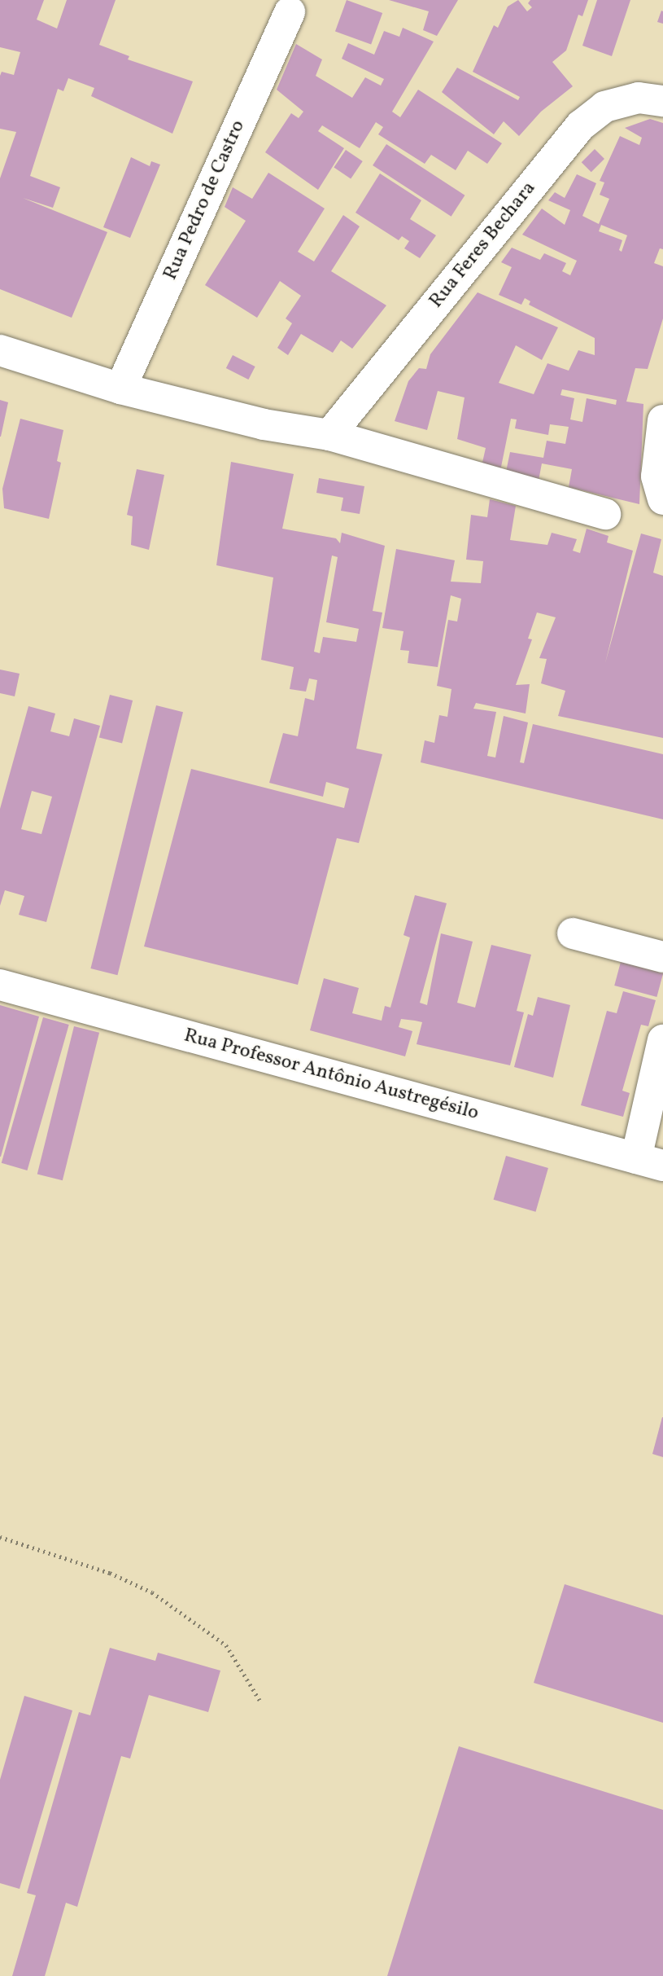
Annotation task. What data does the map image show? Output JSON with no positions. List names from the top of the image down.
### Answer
{
  "streets": {
    "street": ["Rua Pedro de Castro", "Rua Feres Bechara", "Rua Professor Antônio Austregésilo"]
  }
}
